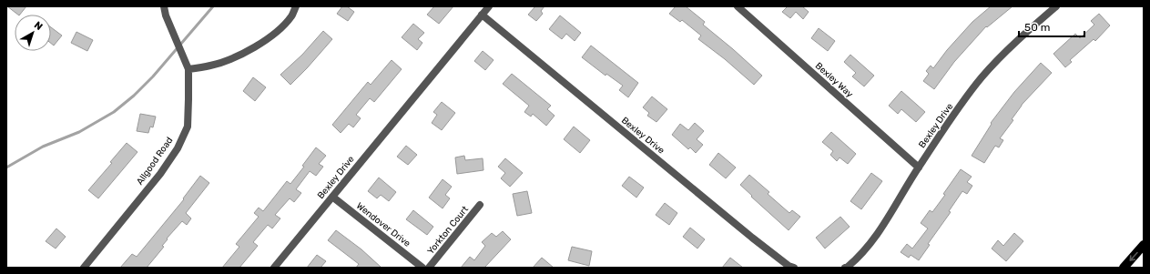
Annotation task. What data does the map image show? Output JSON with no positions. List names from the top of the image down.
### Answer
{
  "streets": {
    "street": [
      "Bexley Way",
      "Bexley Drive",
      "Allgood Road",
      "Wendover Drive",
      "Yorkton Court"
    ]
  },
  "crossings": [
    ["Bexley Way", "Bexley Drive"],
    ["Bexley Drive", "Wendover Drive"]
  ],
  "scale_bar": "50 m",
  "north": "top right"
}
